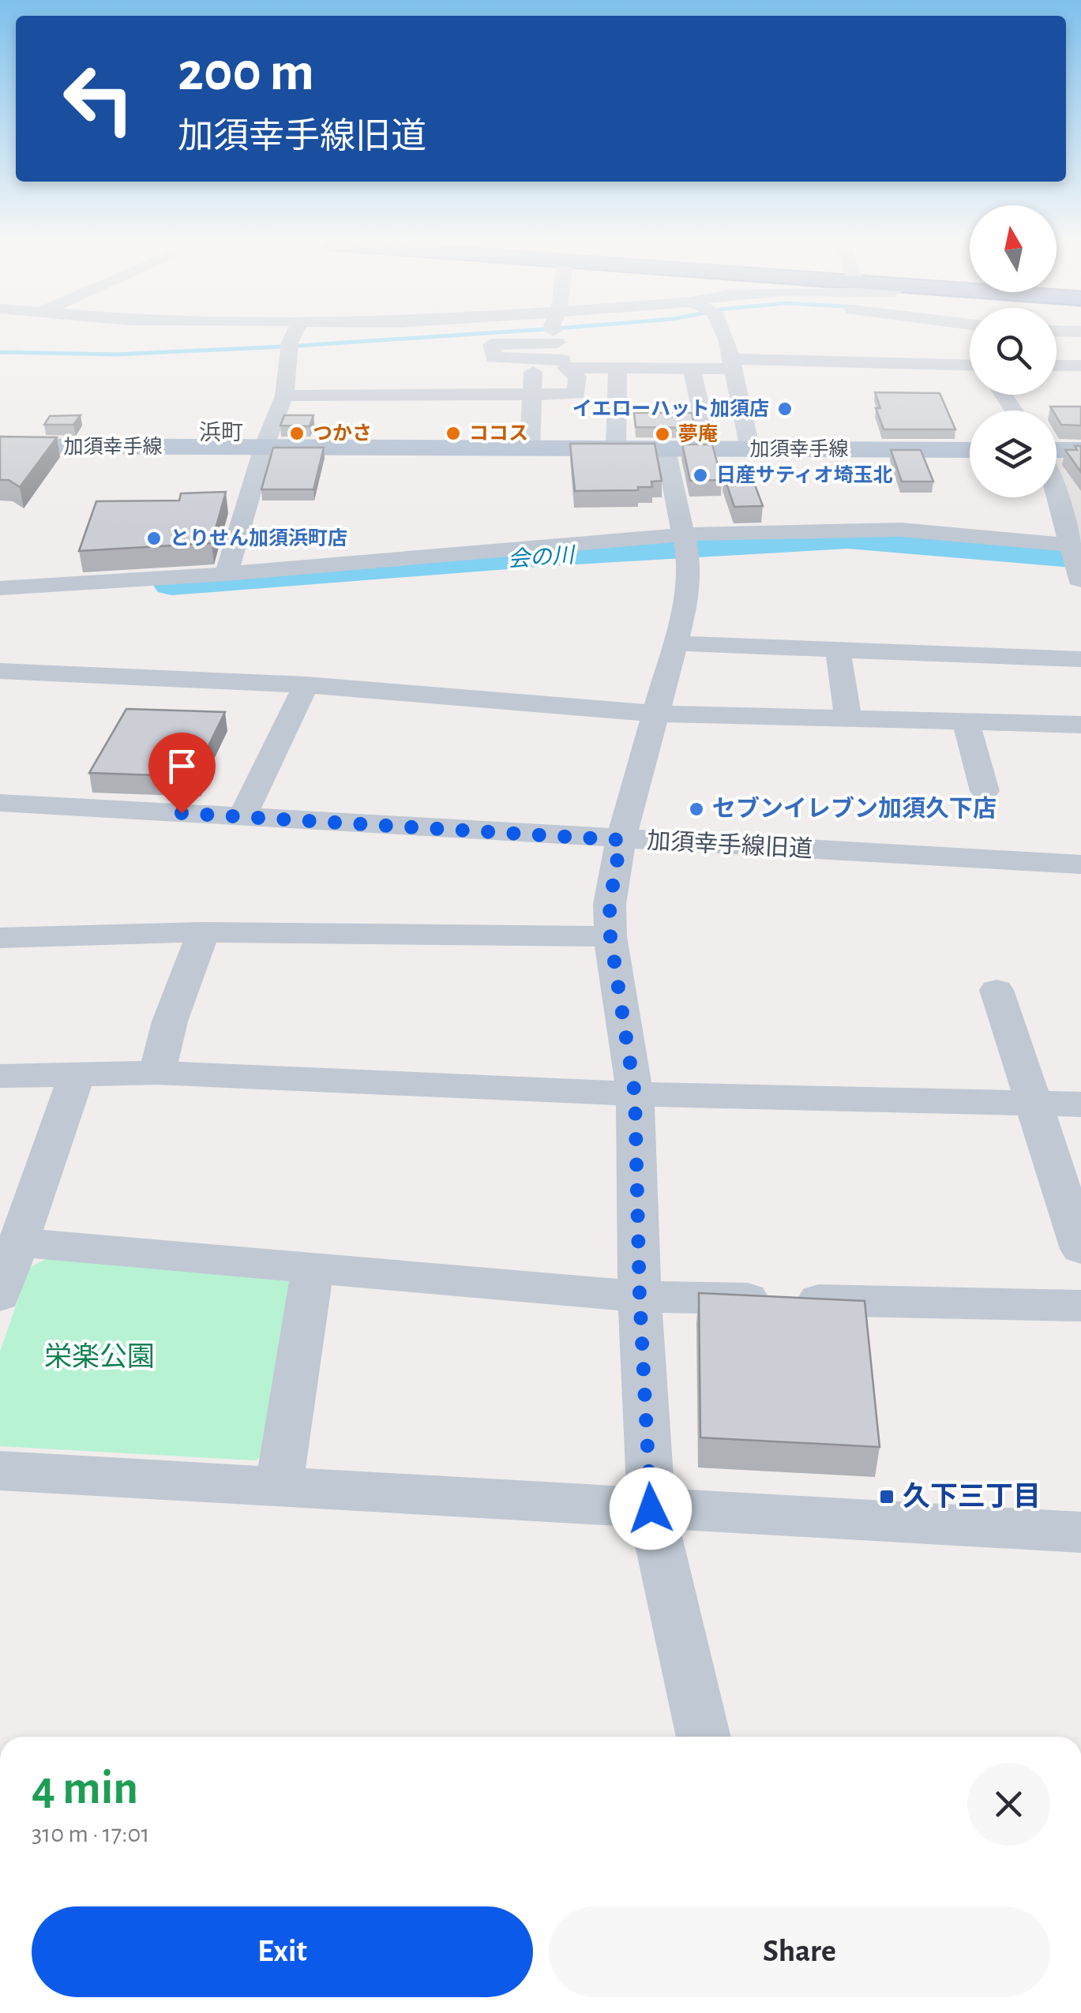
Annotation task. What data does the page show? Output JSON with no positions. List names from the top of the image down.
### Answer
{
  "streets": {
    "main road": ["加須幸手線"],
    "street": ["加須幸手線旧道"]
  },
  "districts": ["浜町"],
  "water": ["会の川"],
  "parks": ["栄楽公園"],
  "places": {
    "other": [
      "イエローハット加須店",
      "つかさ",
      "ココス",
      "夢庵",
      "日産サティオ埼玉北",
      "とりせん加須浜町店",
      "セブンイレブン加須久下店"
    ],
    "transit": ["久下三丁目"]
  },
  "north": "top",
  "page": {
    "turn": ["200 m", "加須幸手線旧道"],
    "heading": ["4 min", "310 m · 17:01"],
    "buttons": ["Exit", "Share"]
  }
}
